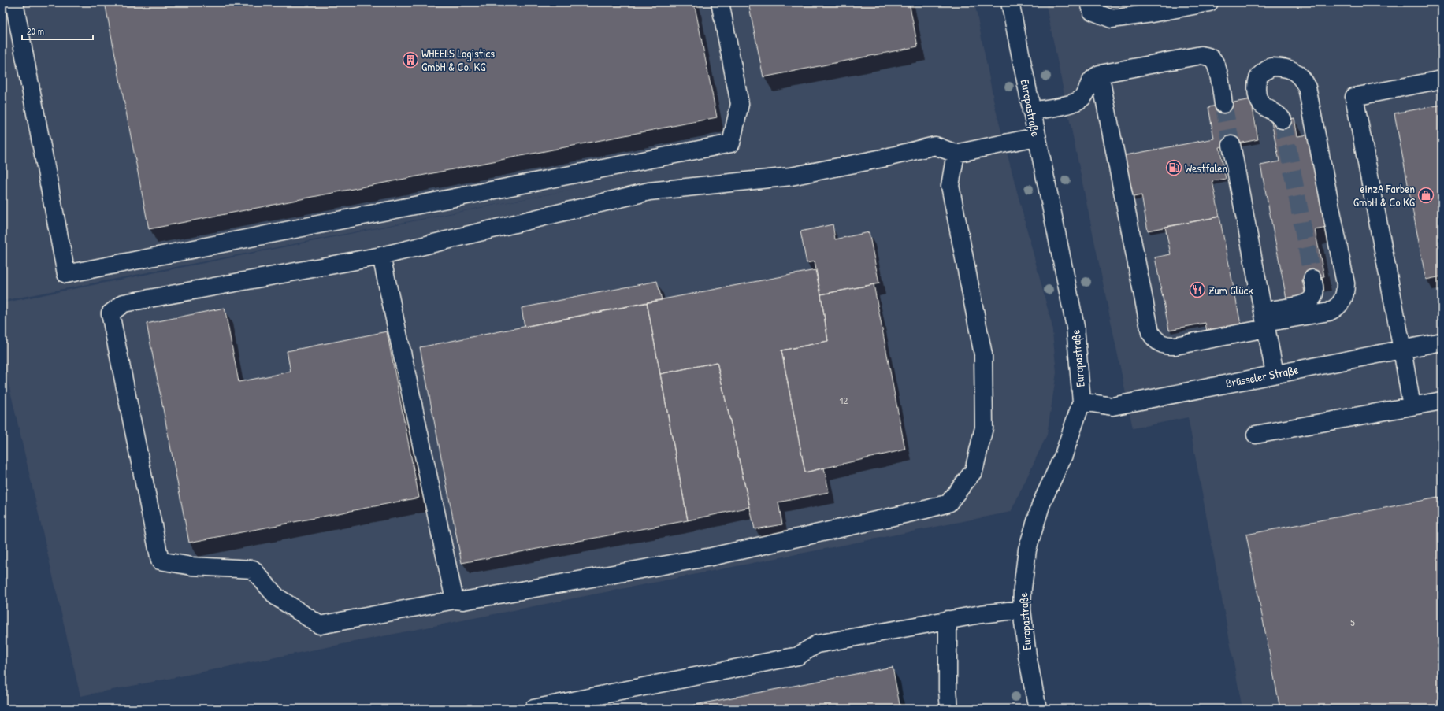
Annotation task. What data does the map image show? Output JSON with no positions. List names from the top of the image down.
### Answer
{
  "streets": {
    "street": ["Europastraße", "Brüsseler Straße"]
  },
  "crossings": [
    ["Europastraße", "Brüsseler Straße"]
  ],
  "places": {
    "building": ["WHEELS Logistics GmbH & Co. KG"],
    "fuel station": ["Westfalen"],
    "shop": ["einzA Farben GmbH & Co KG"],
    "restaurant": ["Zum Glück"]
  },
  "house_numbers": ["12", "5"],
  "scale_bar": "20 m"
}
